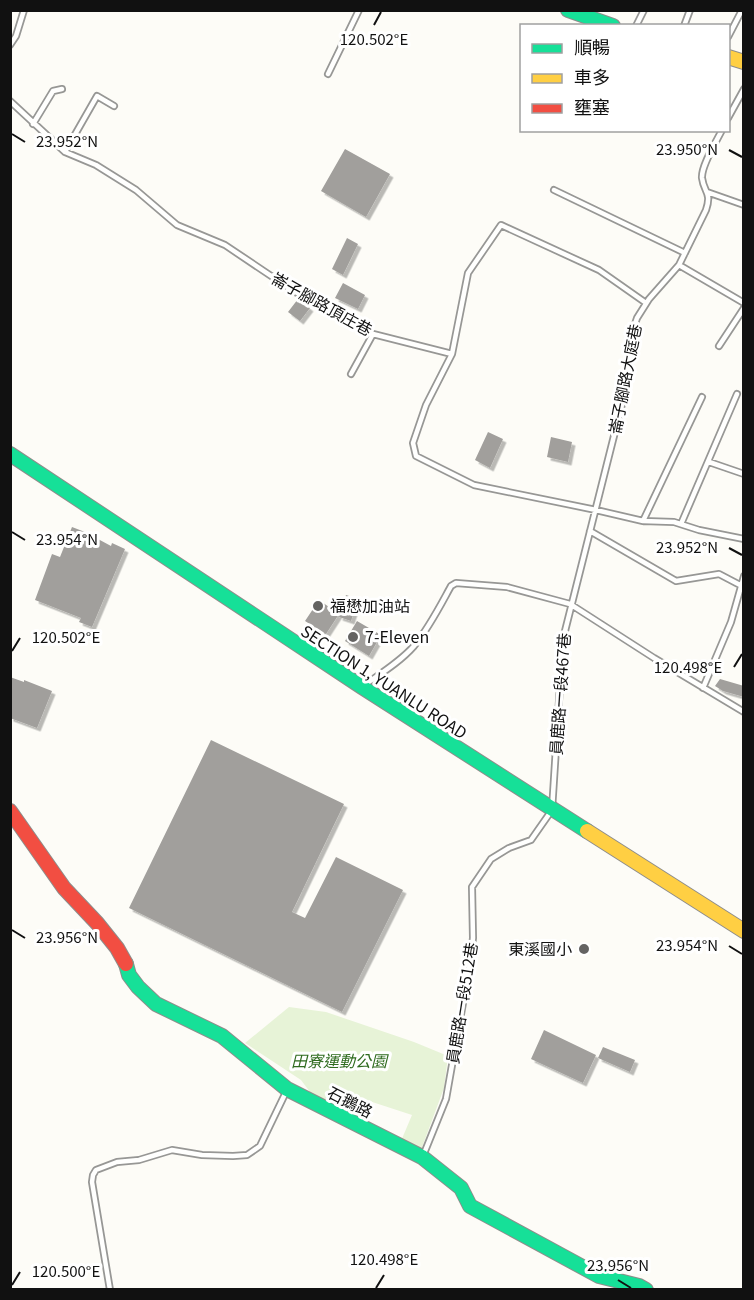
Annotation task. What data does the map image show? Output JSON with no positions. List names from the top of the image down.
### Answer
{
  "streets": {
    "main road": ["SECTION 1, YUANLU ROAD", "石鵝路"],
    "lane": [
      "崙子腳路頂庄巷",
      "崙子腳路大庭巷",
      "員鹿路一段467巷",
      "員鹿路一段512巷"
    ]
  },
  "crossings": [
    ["崙子腳路大庭巷", "員鹿路一段467巷"],
    ["SECTION 1, YUANLU ROAD", "員鹿路一段467巷"],
    ["SECTION 1, YUANLU ROAD", "員鹿路一段512巷"],
    ["員鹿路一段467巷", "員鹿路一段512巷"],
    ["員鹿路一段512巷", "石鵝路"]
  ],
  "parks": ["田寮運動公園"],
  "places": ["福懋加油站", "7-Eleven", "東溪國小"],
  "legend": ["順暢", "車多", "壅塞"],
  "coordinates": [
    "120.502°E",
    "23.952°N",
    "23.950°N",
    "23.954°N",
    "120.498°E",
    "23.956°N",
    "120.500°E"
  ]
}
